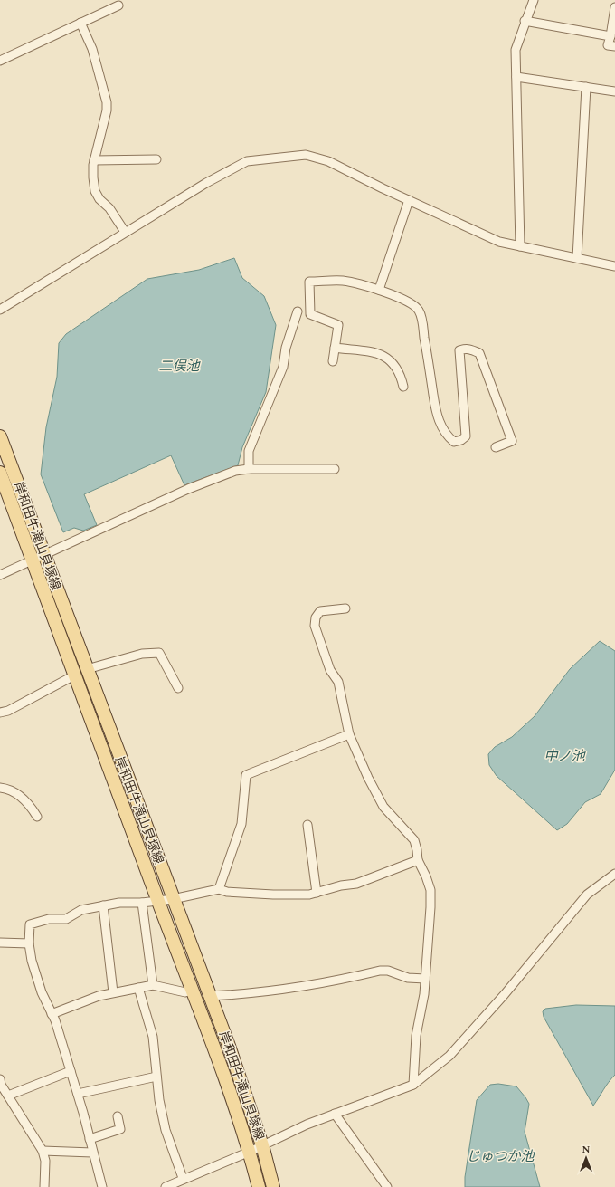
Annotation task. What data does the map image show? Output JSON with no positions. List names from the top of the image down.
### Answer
{
  "streets": {
    "main road": ["岸和田牛滝山貝塚線"]
  },
  "water": ["二俣池", "中ノ池", "じゅつか池"],
  "north": "top"
}
